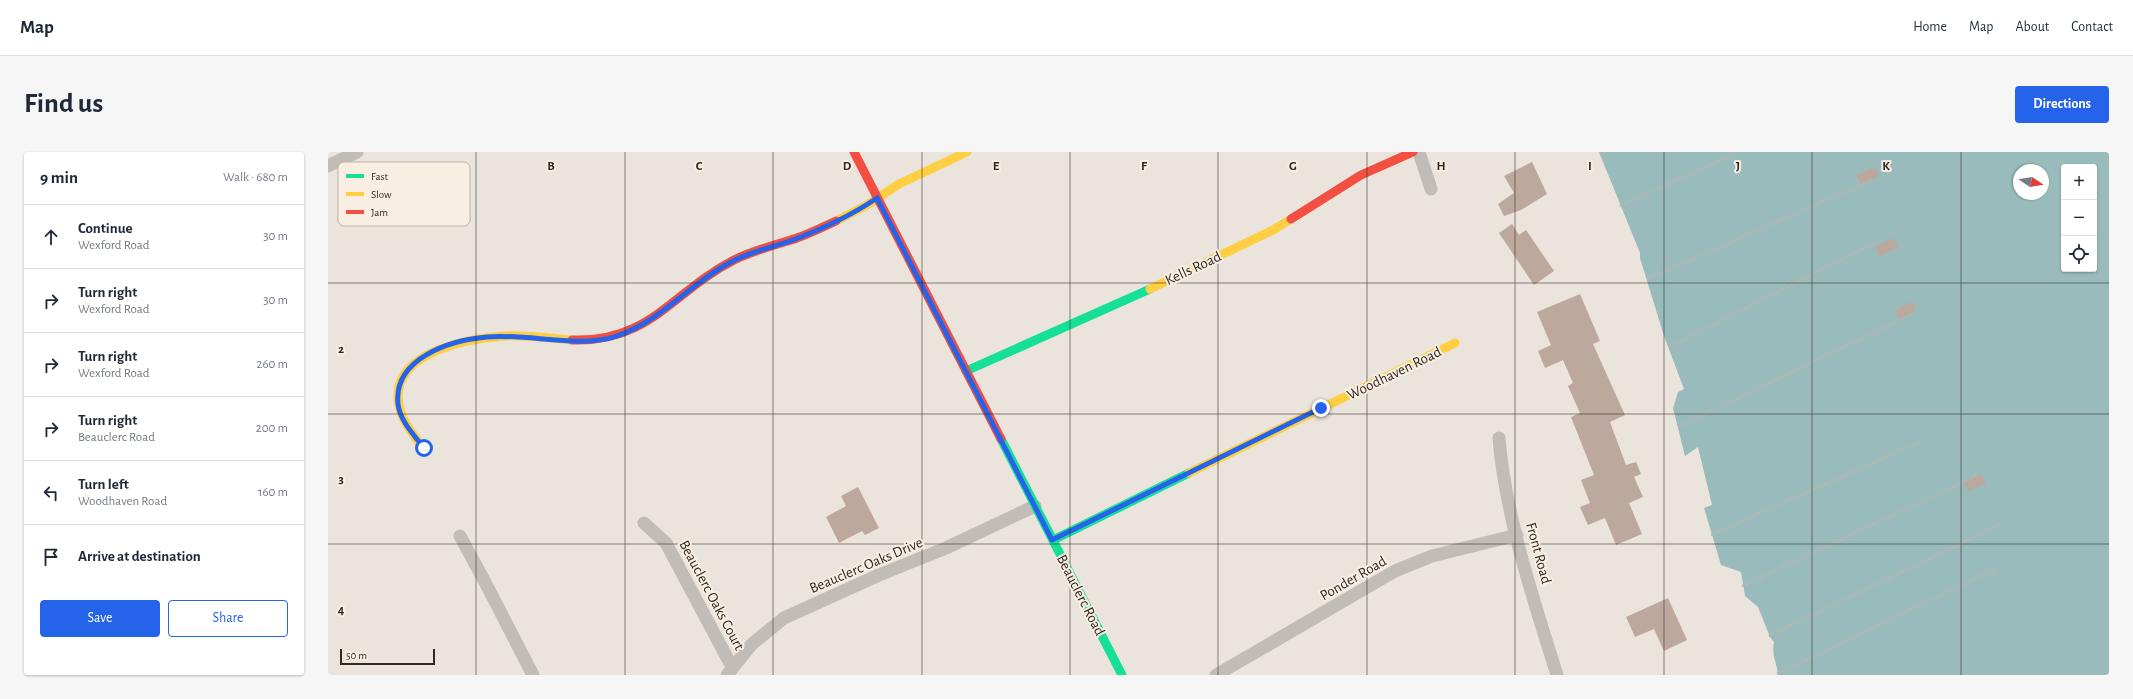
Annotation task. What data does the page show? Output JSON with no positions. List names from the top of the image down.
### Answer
{
  "streets": {
    "street": [
      "Kells Road",
      "Woodhaven Road",
      "Front Road",
      "Beauclerc Oaks Drive",
      "Ponder Road",
      "Beauclerc Oaks Court",
      "Beauclerc Road"
    ]
  },
  "crossings": [
    ["Kells Road", "Beauclerc Road"],
    ["Woodhaven Road", "Beauclerc Road"],
    ["Front Road", "Ponder Road"],
    ["Beauclerc Oaks Drive", "Beauclerc Oaks Court"],
    ["Beauclerc Oaks Drive", "Beauclerc Road"]
  ],
  "legend": ["Fast", "Slow", "Jam"],
  "scale_bar": "50 m",
  "north": "right",
  "page": {
    "header": "Map",
    "nav": [
      "Home",
      "Map",
      "About",
      "Contact"
    ],
    "buttons": [
      "Directions",
      ["Save", "Share"]
    ],
    "title": "Find us",
    "heading": ["9 min", "Walk · 680 m"],
    "map_buttons": ["+", "−"],
    "list": [
      ["Continue", "Wexford Road", "30 m"],
      ["Turn right", "Wexford Road", "30 m"],
      ["Turn right", "Wexford Road", "260 m"],
      ["Turn right", "Beauclerc Road", "200 m"],
      ["Turn left", "Woodhaven Road", "160 m"],
      "Arrive at destination"
    ],
    "scale": "50 m"
  },
  "grid": {
    "columns": [
      "B",
      "C",
      "D",
      "E",
      "F",
      "G",
      "H",
      "I",
      "J",
      "K"
    ],
    "rows": ["2", "3", "4"]
  }
}
